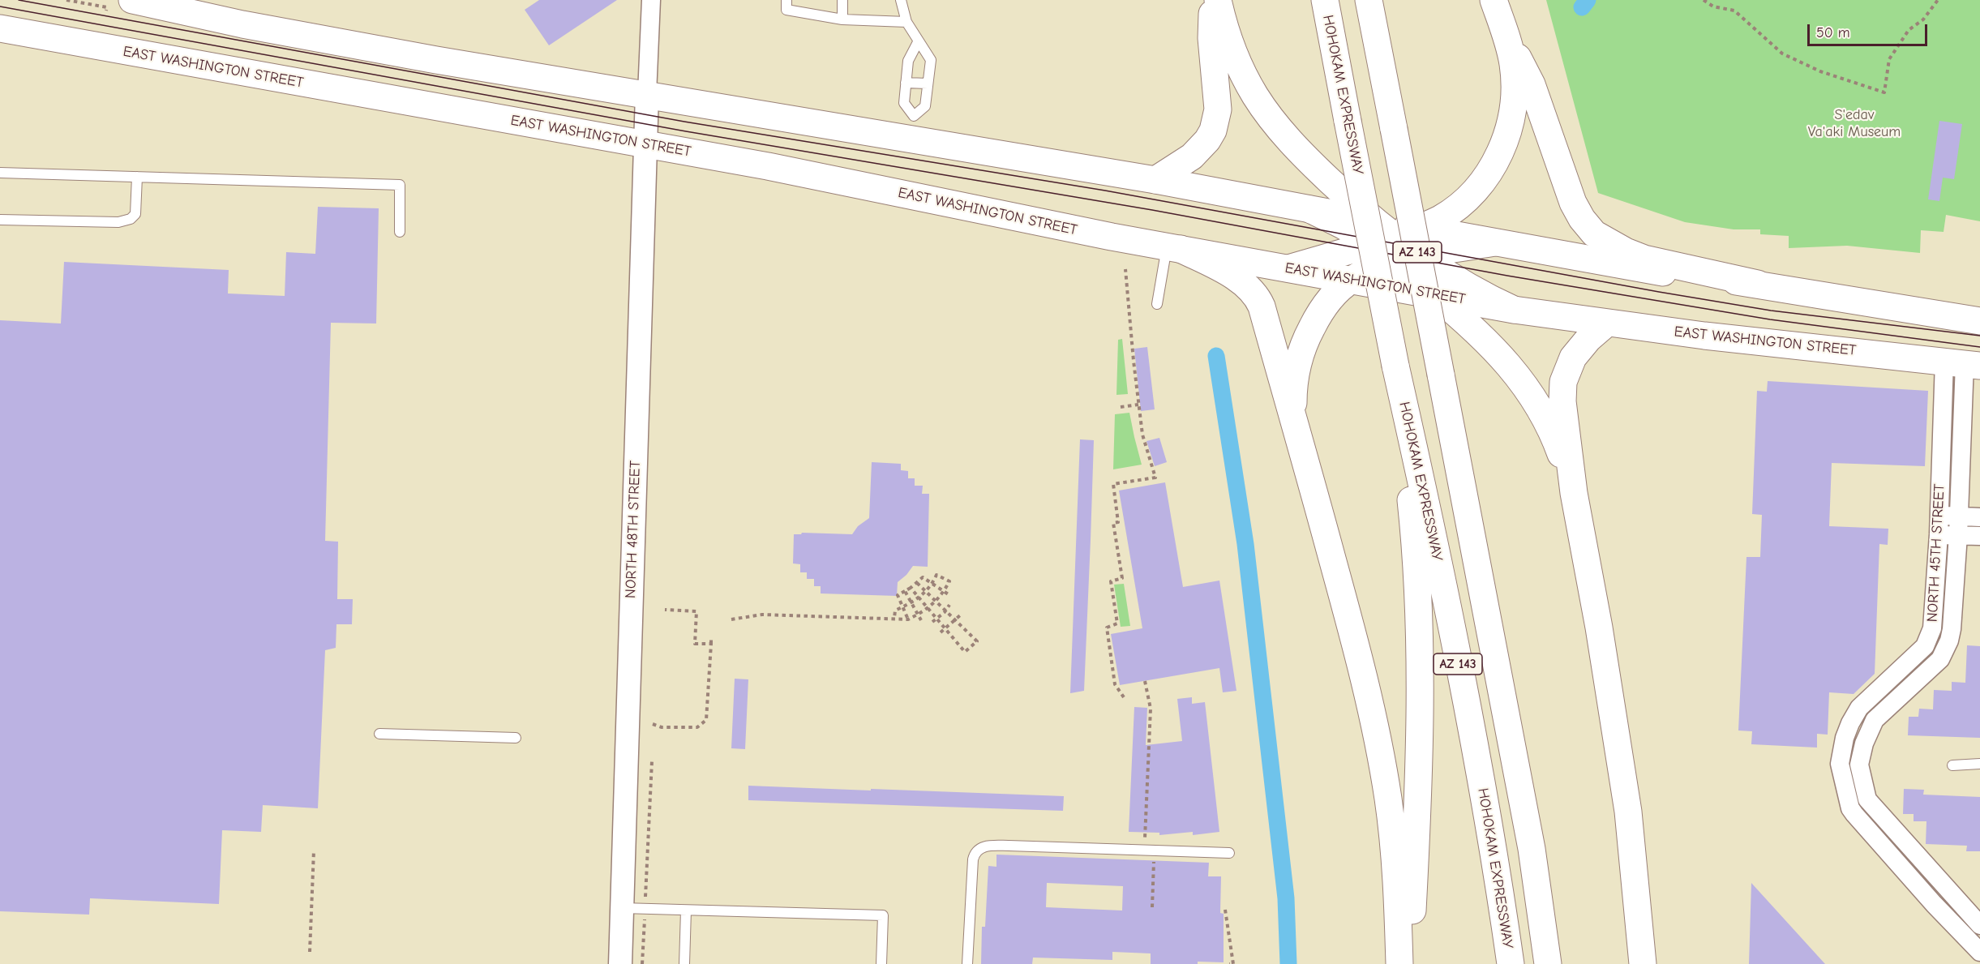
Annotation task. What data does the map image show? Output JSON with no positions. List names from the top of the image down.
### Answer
{
  "streets": {
    "main road": ["EAST WASHINGTON STREET", "HOHOKAM EXPRESSWAY", "AZ 143"],
    "street": ["NORTH 48TH STREET", "NORTH 45TH STREET"]
  },
  "crossings": [
    ["EAST WASHINGTON STREET", "NORTH 48TH STREET"],
    ["EAST WASHINGTON STREET", "NORTH 45TH STREET"]
  ],
  "parks": ["S'edav Va'aki Museum"],
  "scale_bar": "50 m"
}
